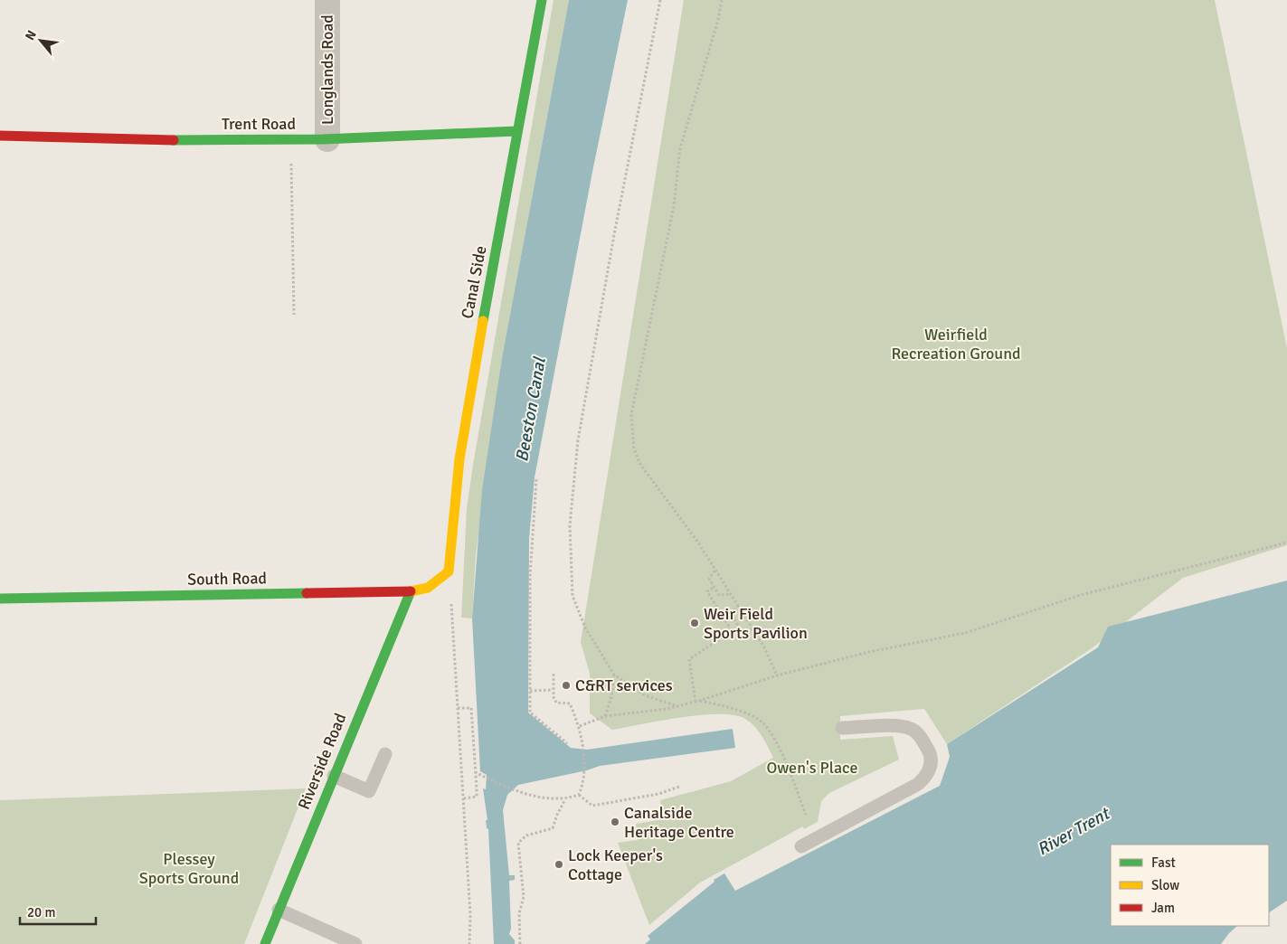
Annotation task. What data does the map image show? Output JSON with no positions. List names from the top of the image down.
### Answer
{
  "streets": {
    "street": [
      "Longlands Road",
      "Trent Road",
      "Canal Side",
      "South Road",
      "Riverside Road"
    ]
  },
  "crossings": [
    ["Longlands Road", "Trent Road"],
    ["Trent Road", "Canal Side"],
    ["Canal Side", "South Road"],
    ["South Road", "Riverside Road"]
  ],
  "water": ["Beeston Canal", "River Trent"],
  "parks": ["Weirfield Recreation Ground", "Owen's Place", "Plessey Sports Ground"],
  "places": [
    "Weir Field Sports Pavilion",
    "C&RT services",
    "Canalside Heritage Centre",
    "Lock Keeper's Cottage"
  ],
  "legend": ["Fast", "Slow", "Jam"],
  "scale_bar": "20 m",
  "north": "top left"
}
